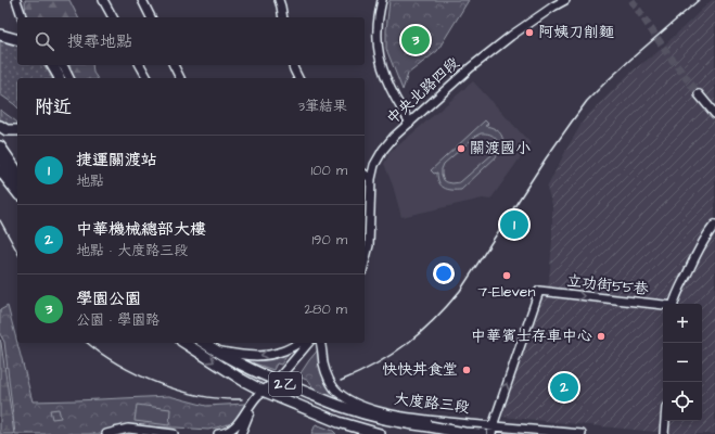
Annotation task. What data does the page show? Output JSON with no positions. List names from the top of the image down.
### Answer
{
  "streets": {
    "main road": ["2乙", "大度路三段"],
    "street": ["中央北路四段", "立功街55巷"]
  },
  "crossings": [
    ["立功街55巷", "大度路三段"],
    ["2乙", "大度路三段"]
  ],
  "places": [
    "阿姨刀削麵",
    "關渡國小",
    "7-Eleven",
    "中華賓士存車中心",
    "快快丼食堂"
  ],
  "page": {
    "search": "搜尋地點",
    "pins": ["3", "1", "2"],
    "heading": ["附近", "3筆結果"],
    "list": [
      {
        "mark": "1",
        "name": "捷運關渡站",
        "note": "地點",
        "value": "100 m"
      },
      {
        "mark": "2",
        "name": "中華機械總部大樓",
        "note": "地點 · 大度路三段",
        "value": "190 m"
      },
      {
        "mark": "3",
        "name": "學園公園",
        "note": "公園 · 學園路",
        "value": "280 m"
      }
    ],
    "map_buttons": ["+", "−"]
  }
}
